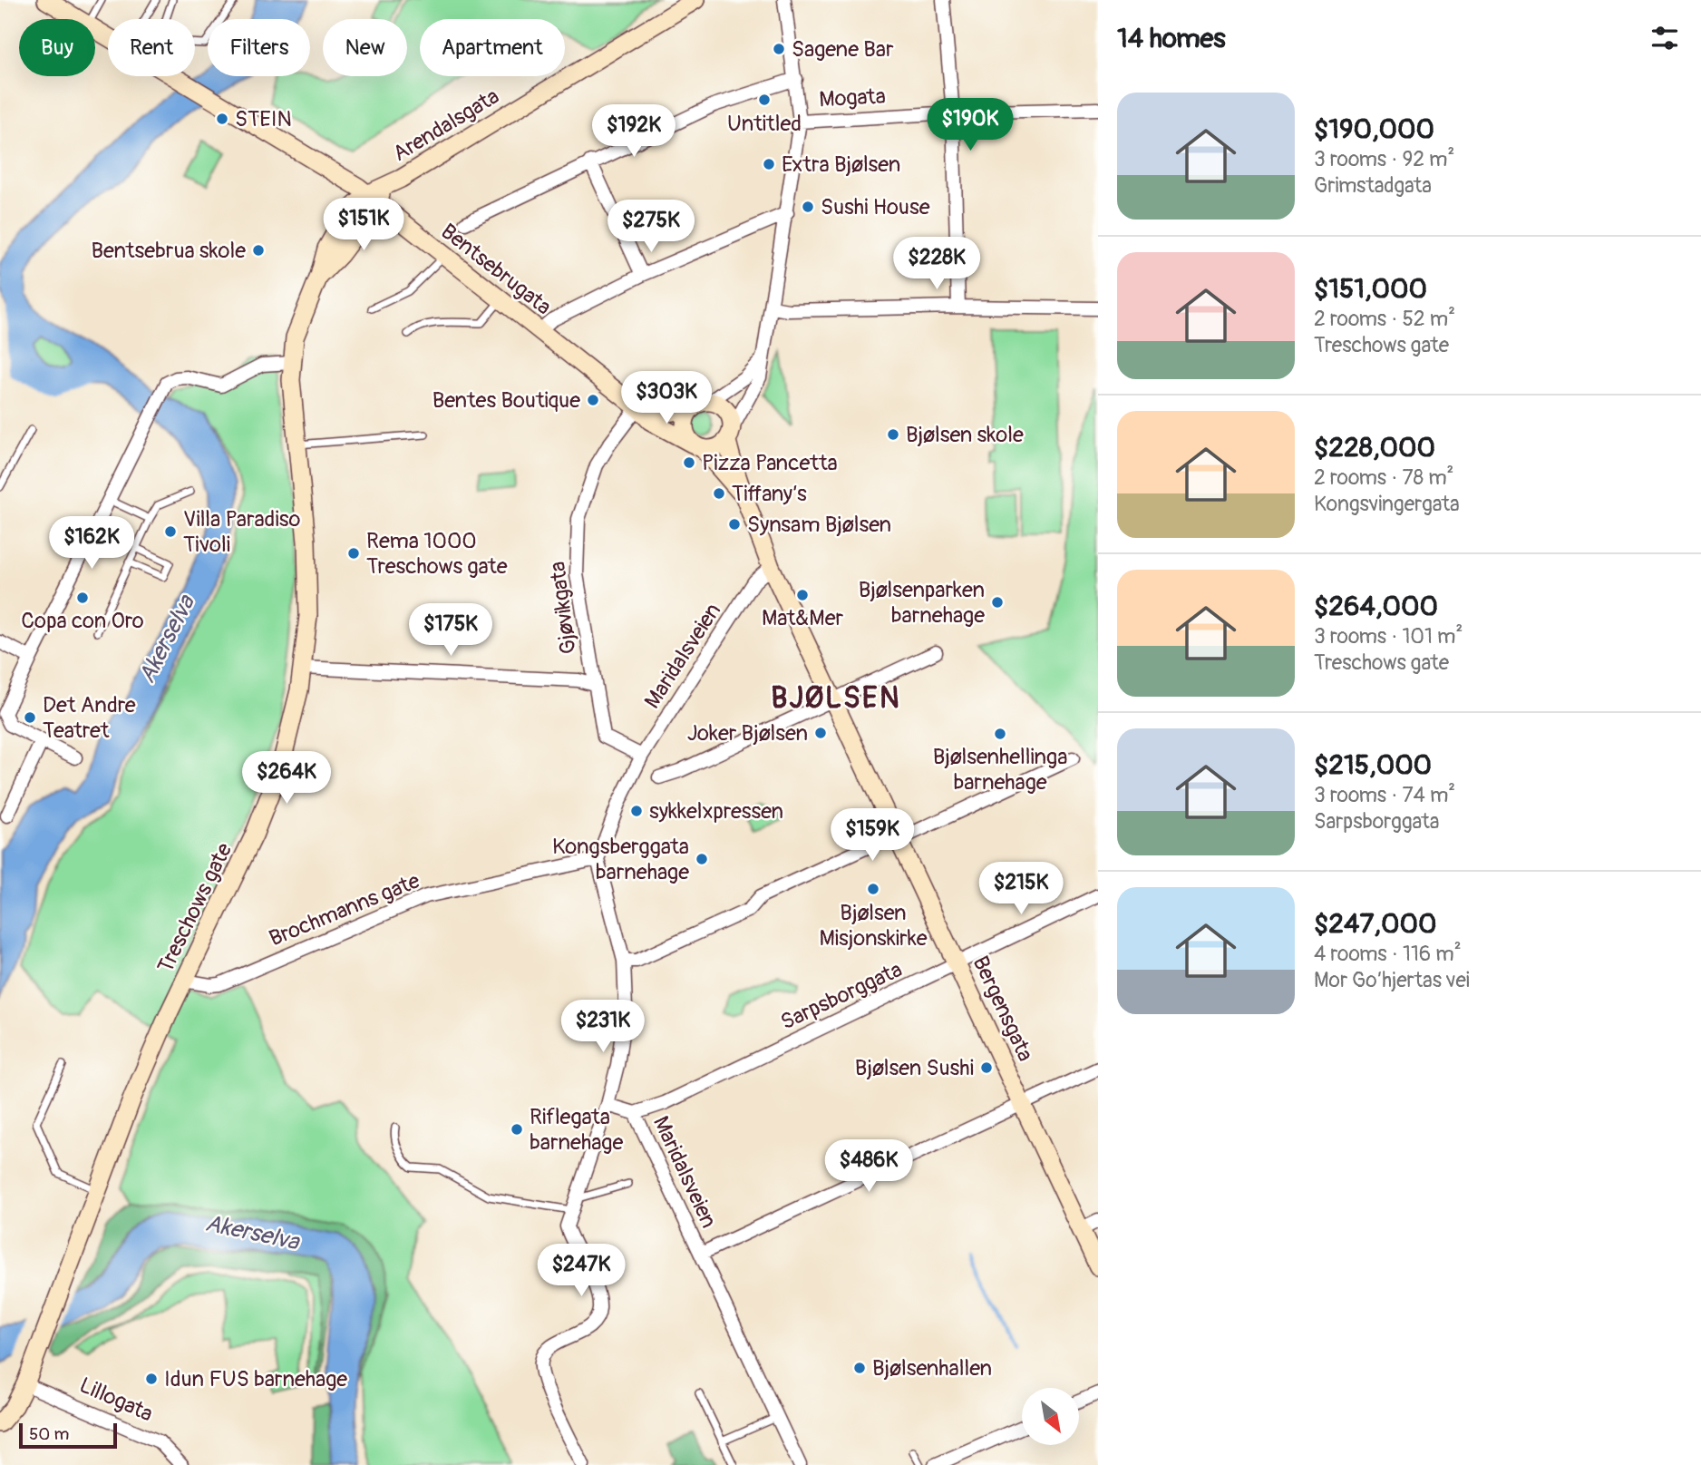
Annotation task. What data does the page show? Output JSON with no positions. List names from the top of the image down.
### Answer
{
  "streets": {
    "street": [
      "Mogata",
      "Arendalsgata",
      "Bentsebrugata",
      "Gjøvikgata",
      "Maridalsveien",
      "Treschows gate",
      "Brochmanns gate",
      "Sarpsborggata",
      "Bergensgata",
      "Lillogata"
    ]
  },
  "crossings": [
    ["Arendalsgata", "Bentsebrugata"],
    ["Arendalsgata", "Treschows gate"],
    ["Bentsebrugata", "Gjøvikgata"],
    ["Bentsebrugata", "Treschows gate"],
    ["Bentsebrugata", "Bergensgata"],
    ["Gjøvikgata", "Maridalsveien"],
    ["Maridalsveien", "Brochmanns gate"],
    ["Maridalsveien", "Sarpsborggata"],
    ["Maridalsveien", "Bergensgata"],
    ["Treschows gate", "Brochmanns gate"],
    ["Treschows gate", "Lillogata"],
    ["Sarpsborggata", "Bergensgata"]
  ],
  "districts": ["BJØLSEN"],
  "water": ["Akerselva"],
  "places": [
    "Sagene Bar",
    "Untitled",
    "STEIN",
    "Extra Bjølsen",
    "Sushi House",
    "Bentsebrua skole",
    "Bentes Boutique",
    "Bjølsen skole",
    "Pizza Pancetta",
    "Tiffany’s",
    "Synsam Bjølsen",
    "Villa Paradiso Tivoli",
    "Rema 1000 Treschows gate",
    "Mat&Mer",
    "Copa con Oro",
    "Bjølsenparken barnehage",
    "Det Andre Teatret",
    "Joker Bjølsen",
    "Bjølsenhellinga barnehage",
    "sykkelxpressen",
    "Kongsberggata barnehage",
    "Bjølsen Misjonskirke",
    "Bjølsen Sushi",
    "Riflegata barnehage",
    "Bjølsenhallen",
    "Idun FUS barnehage"
  ],
  "scale_bar": "50 m",
  "north": "bottom right",
  "page": {
    "heading": "14 homes",
    "chip": [
      "Buy",
      "Rent",
      "Filters",
      "New",
      "Apartment"
    ],
    "list": [
      {
        "name": "$190,000",
        "note": "3 rooms · 92 m² · Grimstadgata"
      },
      {
        "name": "$151,000",
        "note": "2 rooms · 52 m² · Treschows gate"
      },
      {
        "name": "$228,000",
        "note": "2 rooms · 78 m² · Kongsvingergata"
      },
      {
        "name": "$264,000",
        "note": "3 rooms · 101 m² · Treschows gate"
      },
      {
        "name": "$215,000",
        "note": "3 rooms · 74 m² · Sarpsborggata"
      },
      {
        "name": "$247,000",
        "note": "4 rooms · 116 m² · Mor Go’hjertas vei"
      }
    ],
    "price": [
      "$190K",
      "$192K",
      "$151K",
      "$275K",
      "$228K",
      "$303K",
      "$162K",
      "$175K",
      "$264K",
      "$159K",
      "$215K",
      "$231K",
      "$486K",
      "$247K"
    ],
    "scale": "50 m"
  }
}
